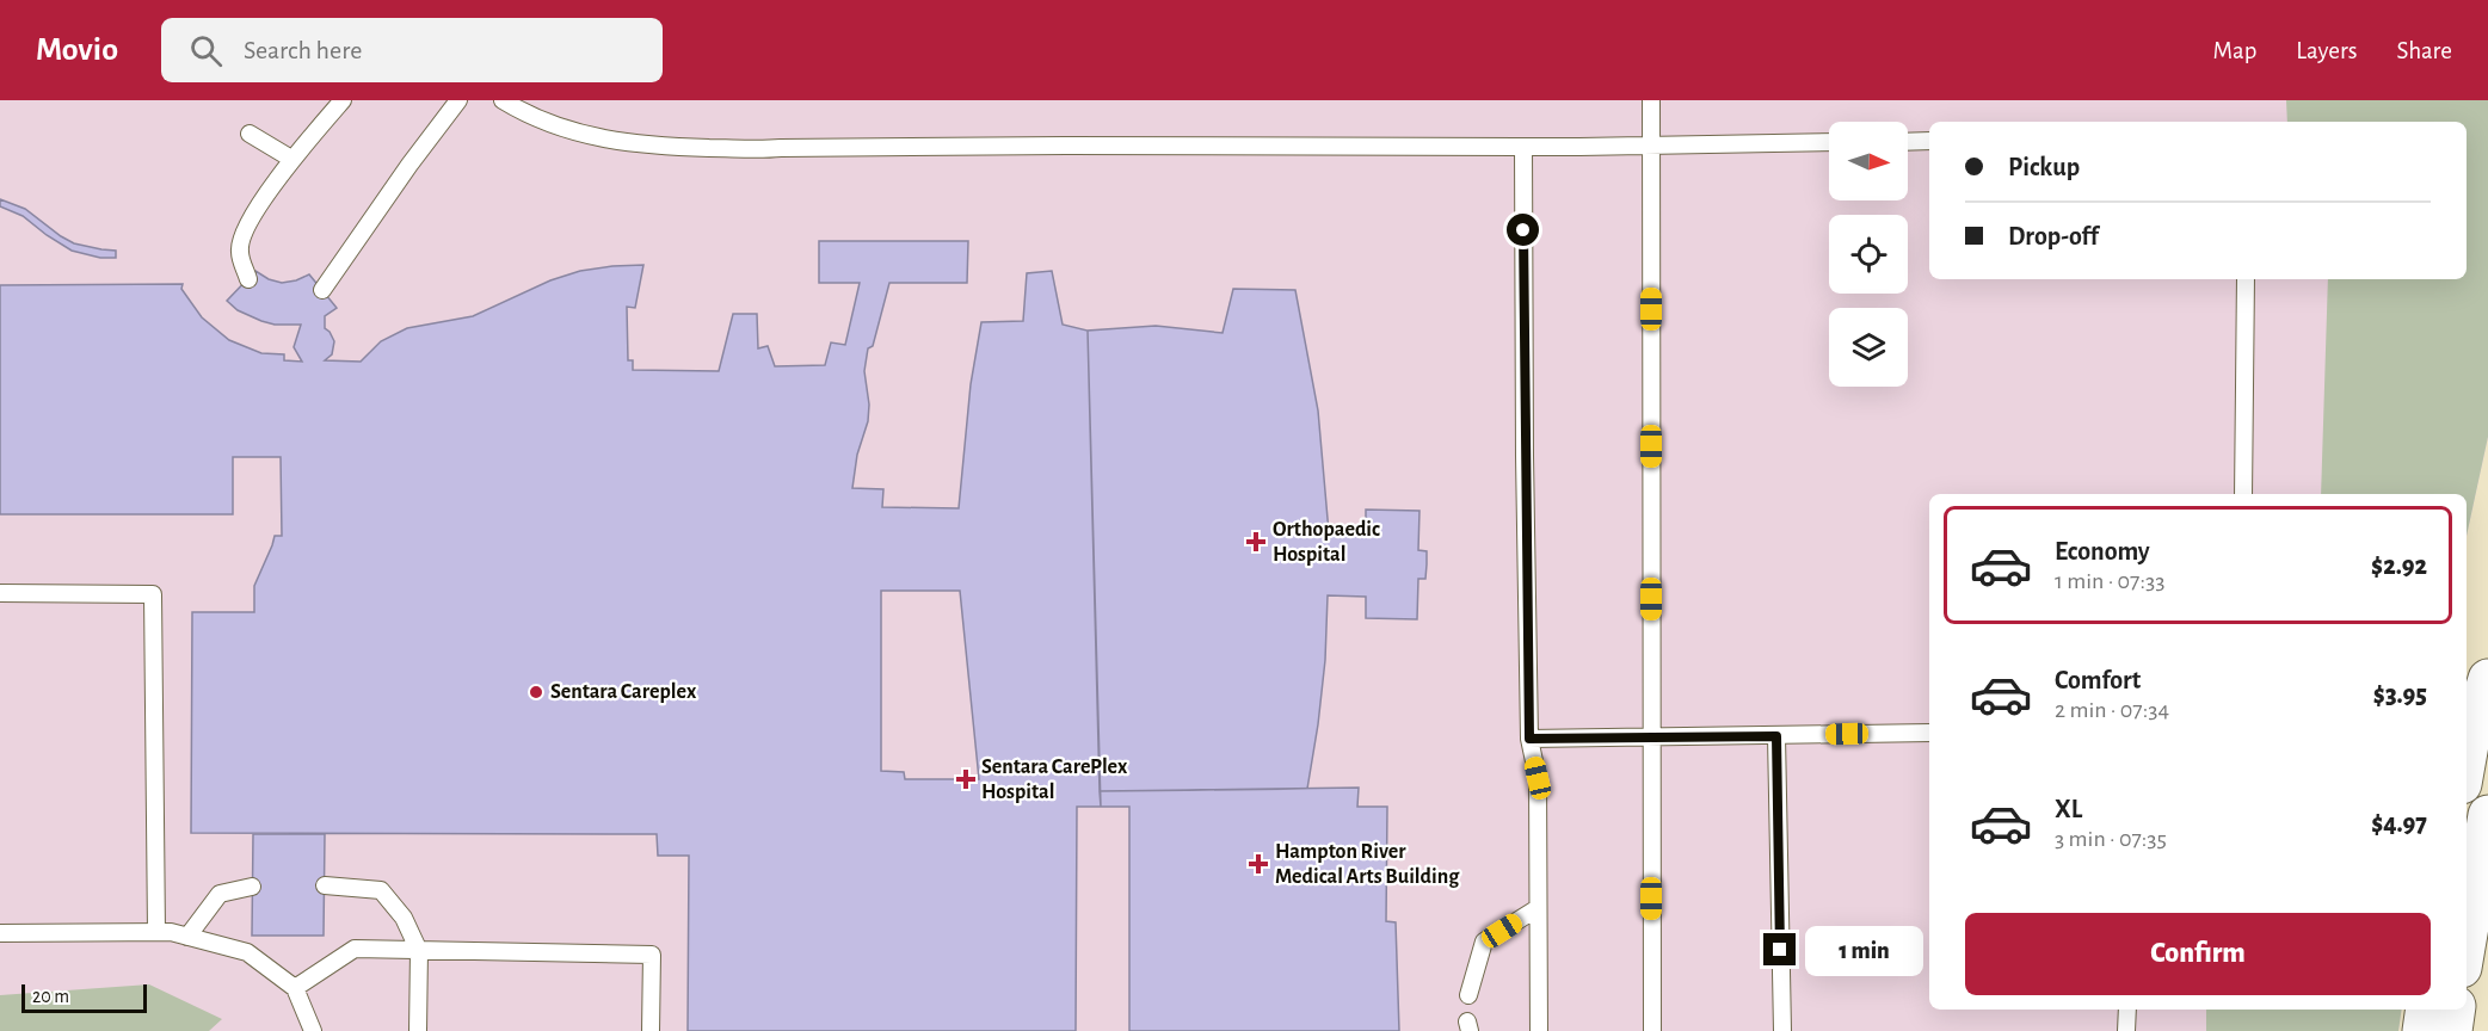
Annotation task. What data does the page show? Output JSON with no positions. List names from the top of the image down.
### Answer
{
  "places": {
    "health": ["Orthopaedic Hospital", "Sentara CarePlex Hospital", "Hampton River Medical Arts Building"],
    "other": ["Sentara Careplex"]
  },
  "scale_bar": "20 m",
  "north": "right",
  "page": {
    "header": "Movio",
    "search": "Search here",
    "nav": ["Map", "Layers", "Share"],
    "banner": ["Pickup", "Drop-off"],
    "list": [
      {
        "name": "Economy",
        "note": "1 min · 07:33",
        "value": "$2.92"
      },
      {
        "name": "Comfort",
        "note": "2 min · 07:34",
        "value": "$3.95"
      },
      {
        "name": "XL",
        "note": "3 min · 07:35",
        "value": "$4.97"
      }
    ],
    "buttons": "Confirm",
    "bubble": "1 min",
    "scale": "20 m"
  }
}
